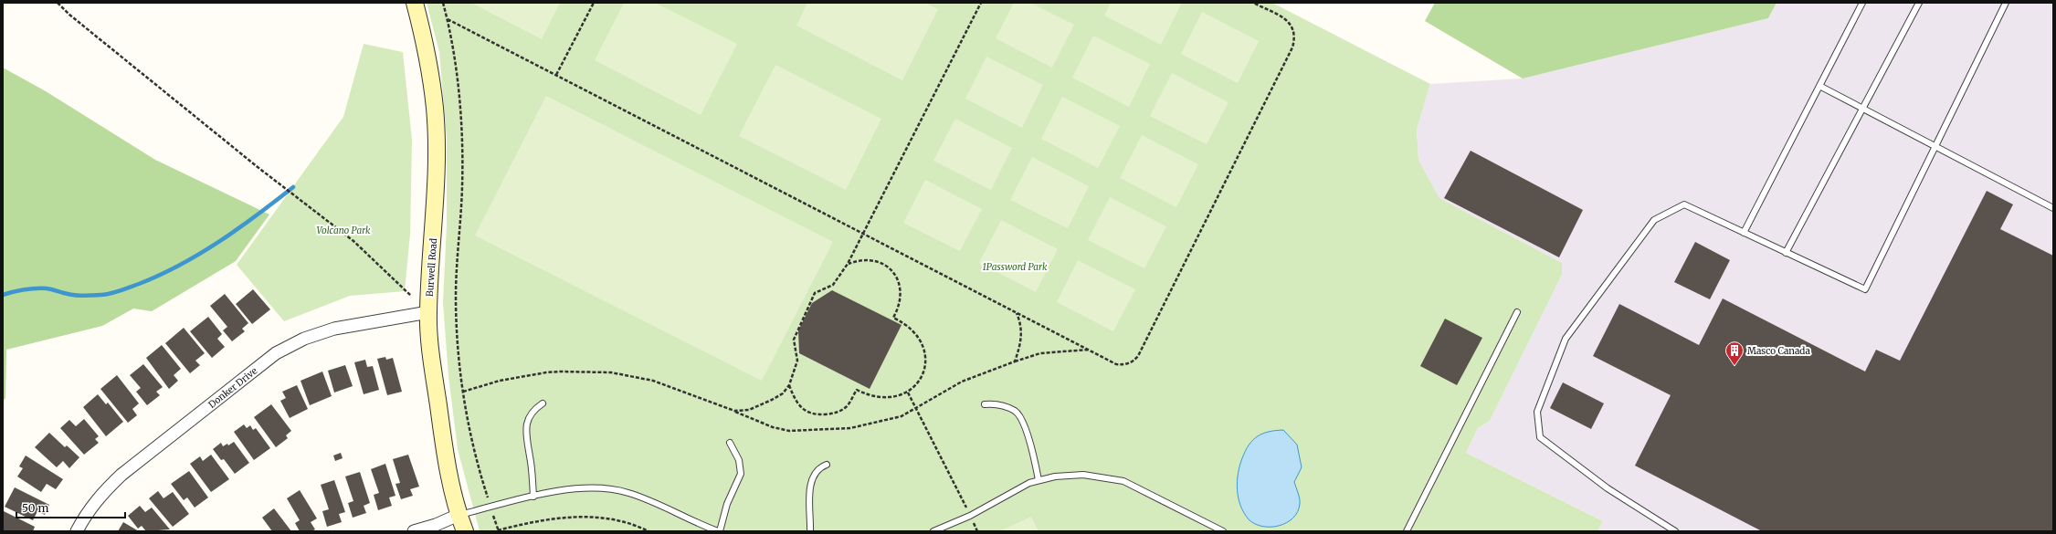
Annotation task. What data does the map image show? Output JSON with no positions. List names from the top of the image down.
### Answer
{
  "streets": {
    "main road": ["Burwell Road"],
    "street": ["Donker Drive"]
  },
  "crossings": [
    ["Burwell Road", "Donker Drive"]
  ],
  "parks": ["Volcano Park", "1Password Park"],
  "places": {
    "building": ["Masco Canada"]
  },
  "scale_bar": "50 m"
}
